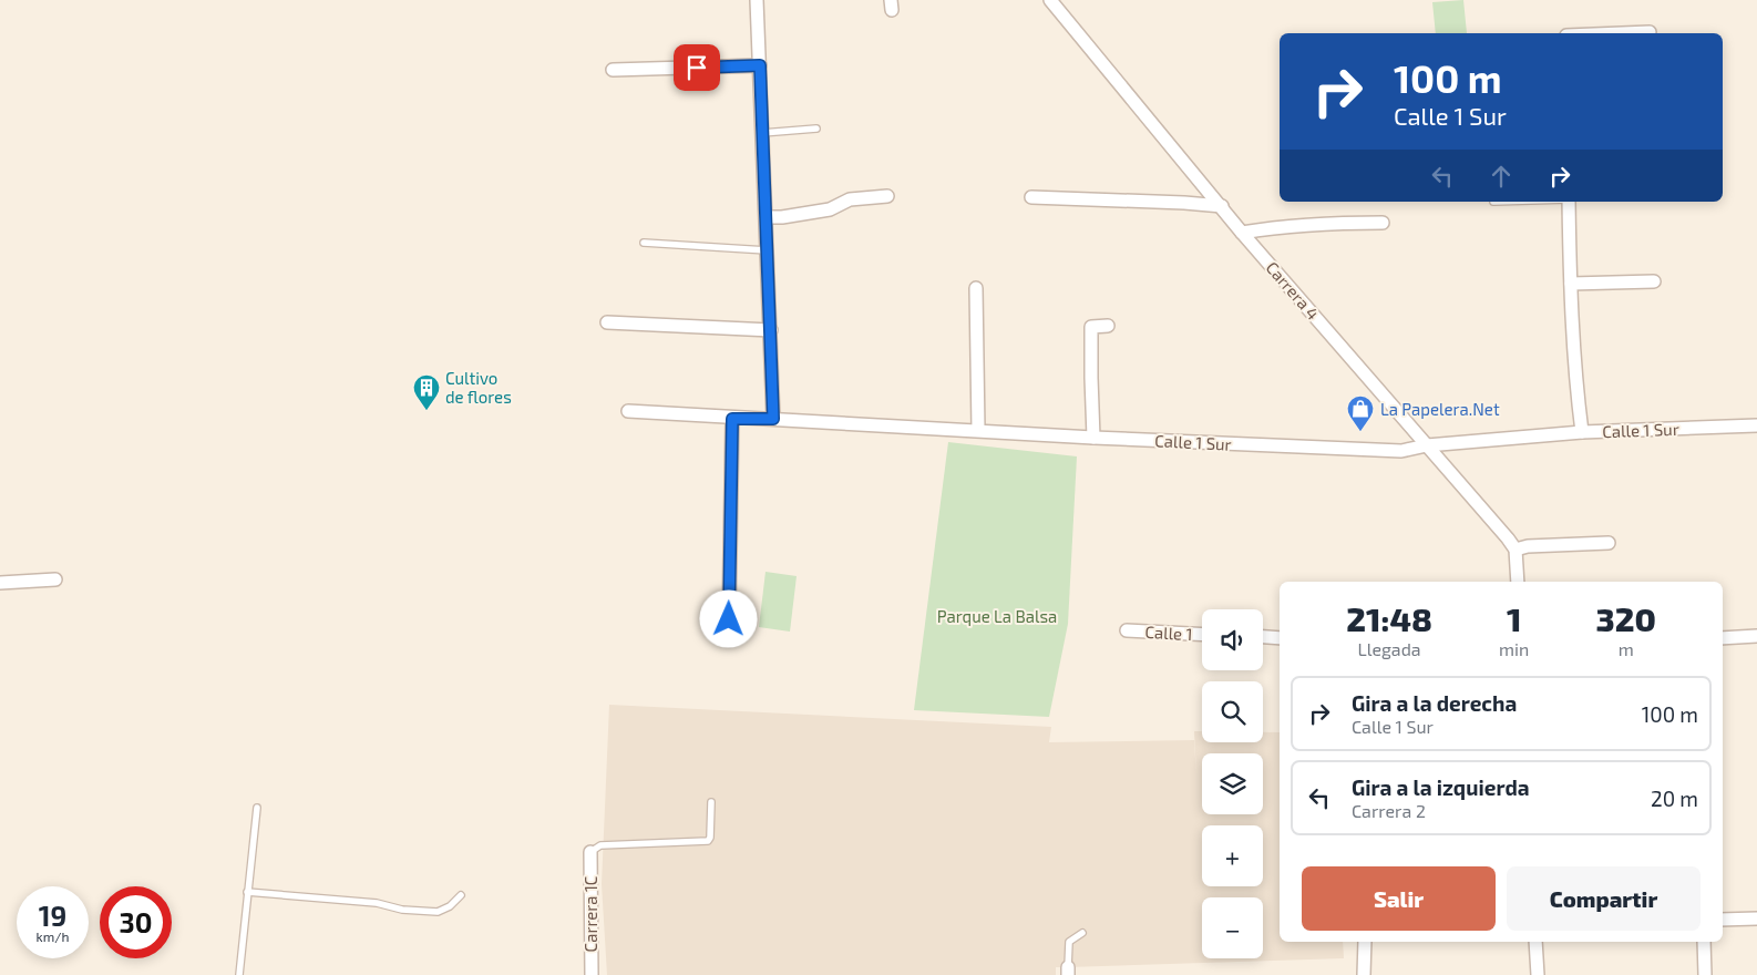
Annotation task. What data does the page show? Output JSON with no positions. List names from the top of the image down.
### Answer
{
  "streets": {
    "street": [
      "Carrera 4",
      "Calle 1 Sur",
      "Calle 1",
      "Carrera 1C"
    ]
  },
  "crossings": [
    ["Carrera 4", "Calle 1 Sur"]
  ],
  "parks": ["Parque La Balsa"],
  "places": {
    "building": ["Cultivo de flores"],
    "shop": ["La Papelera.Net"]
  },
  "page": {
    "turn": ["100 m", "Calle 1 Sur"],
    "eta": [
      "21:48",
      "Llegada",
      "1",
      "min",
      "320",
      "m"
    ],
    "map_buttons": ["+", "−"],
    "list": [
      {
        "name": "Gira a la derecha",
        "note": "Calle 1 Sur",
        "value": "100 m"
      },
      {
        "name": "Gira a la izquierda",
        "note": "Carrera 2",
        "value": "20 m"
      }
    ],
    "buttons": ["Salir", "Compartir"],
    "speed": "19 km/h",
    "limit": "30"
  }
}
